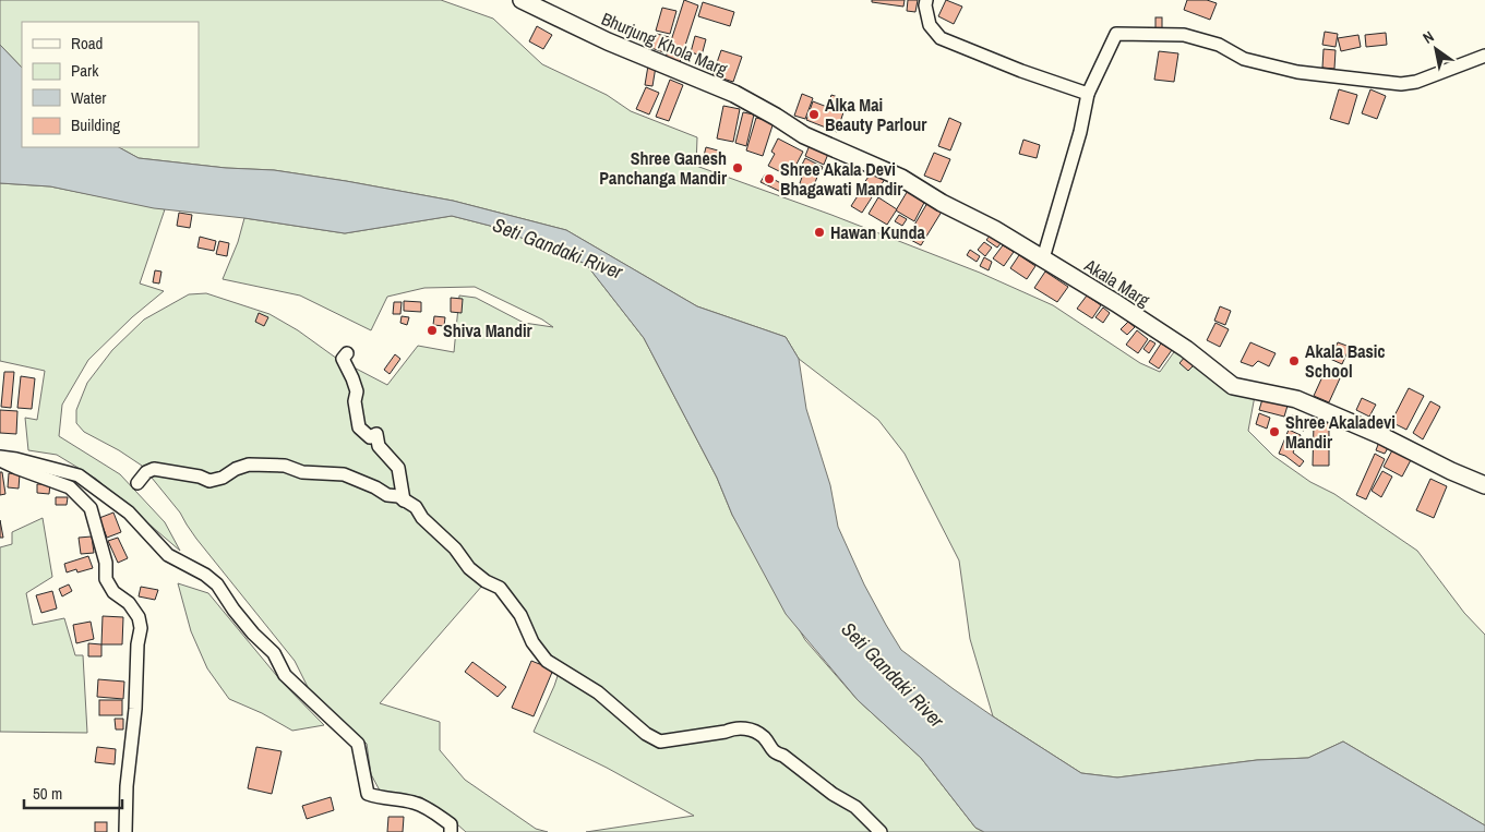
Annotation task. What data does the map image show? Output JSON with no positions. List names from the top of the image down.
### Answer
{
  "streets": {
    "main road": ["Bhurjung Khola Marg", "Akala Marg"]
  },
  "crossings": [
    ["Bhurjung Khola Marg", "Akala Marg"]
  ],
  "water": ["Seti Gandaki River"],
  "places": [
    "Alka Mai Beauty Parlour",
    "Shree Ganesh Panchanga Mandir",
    "Shree Akala Devi Bhagawati Mandir",
    "Hawan Kunda",
    "Shiva Mandir",
    "Akala Basic School",
    "Shree Akaladevi Mandir"
  ],
  "legend": [
    "Road",
    "Park",
    "Water",
    "Building"
  ],
  "scale_bar": "50 m",
  "north": "top left"
}
